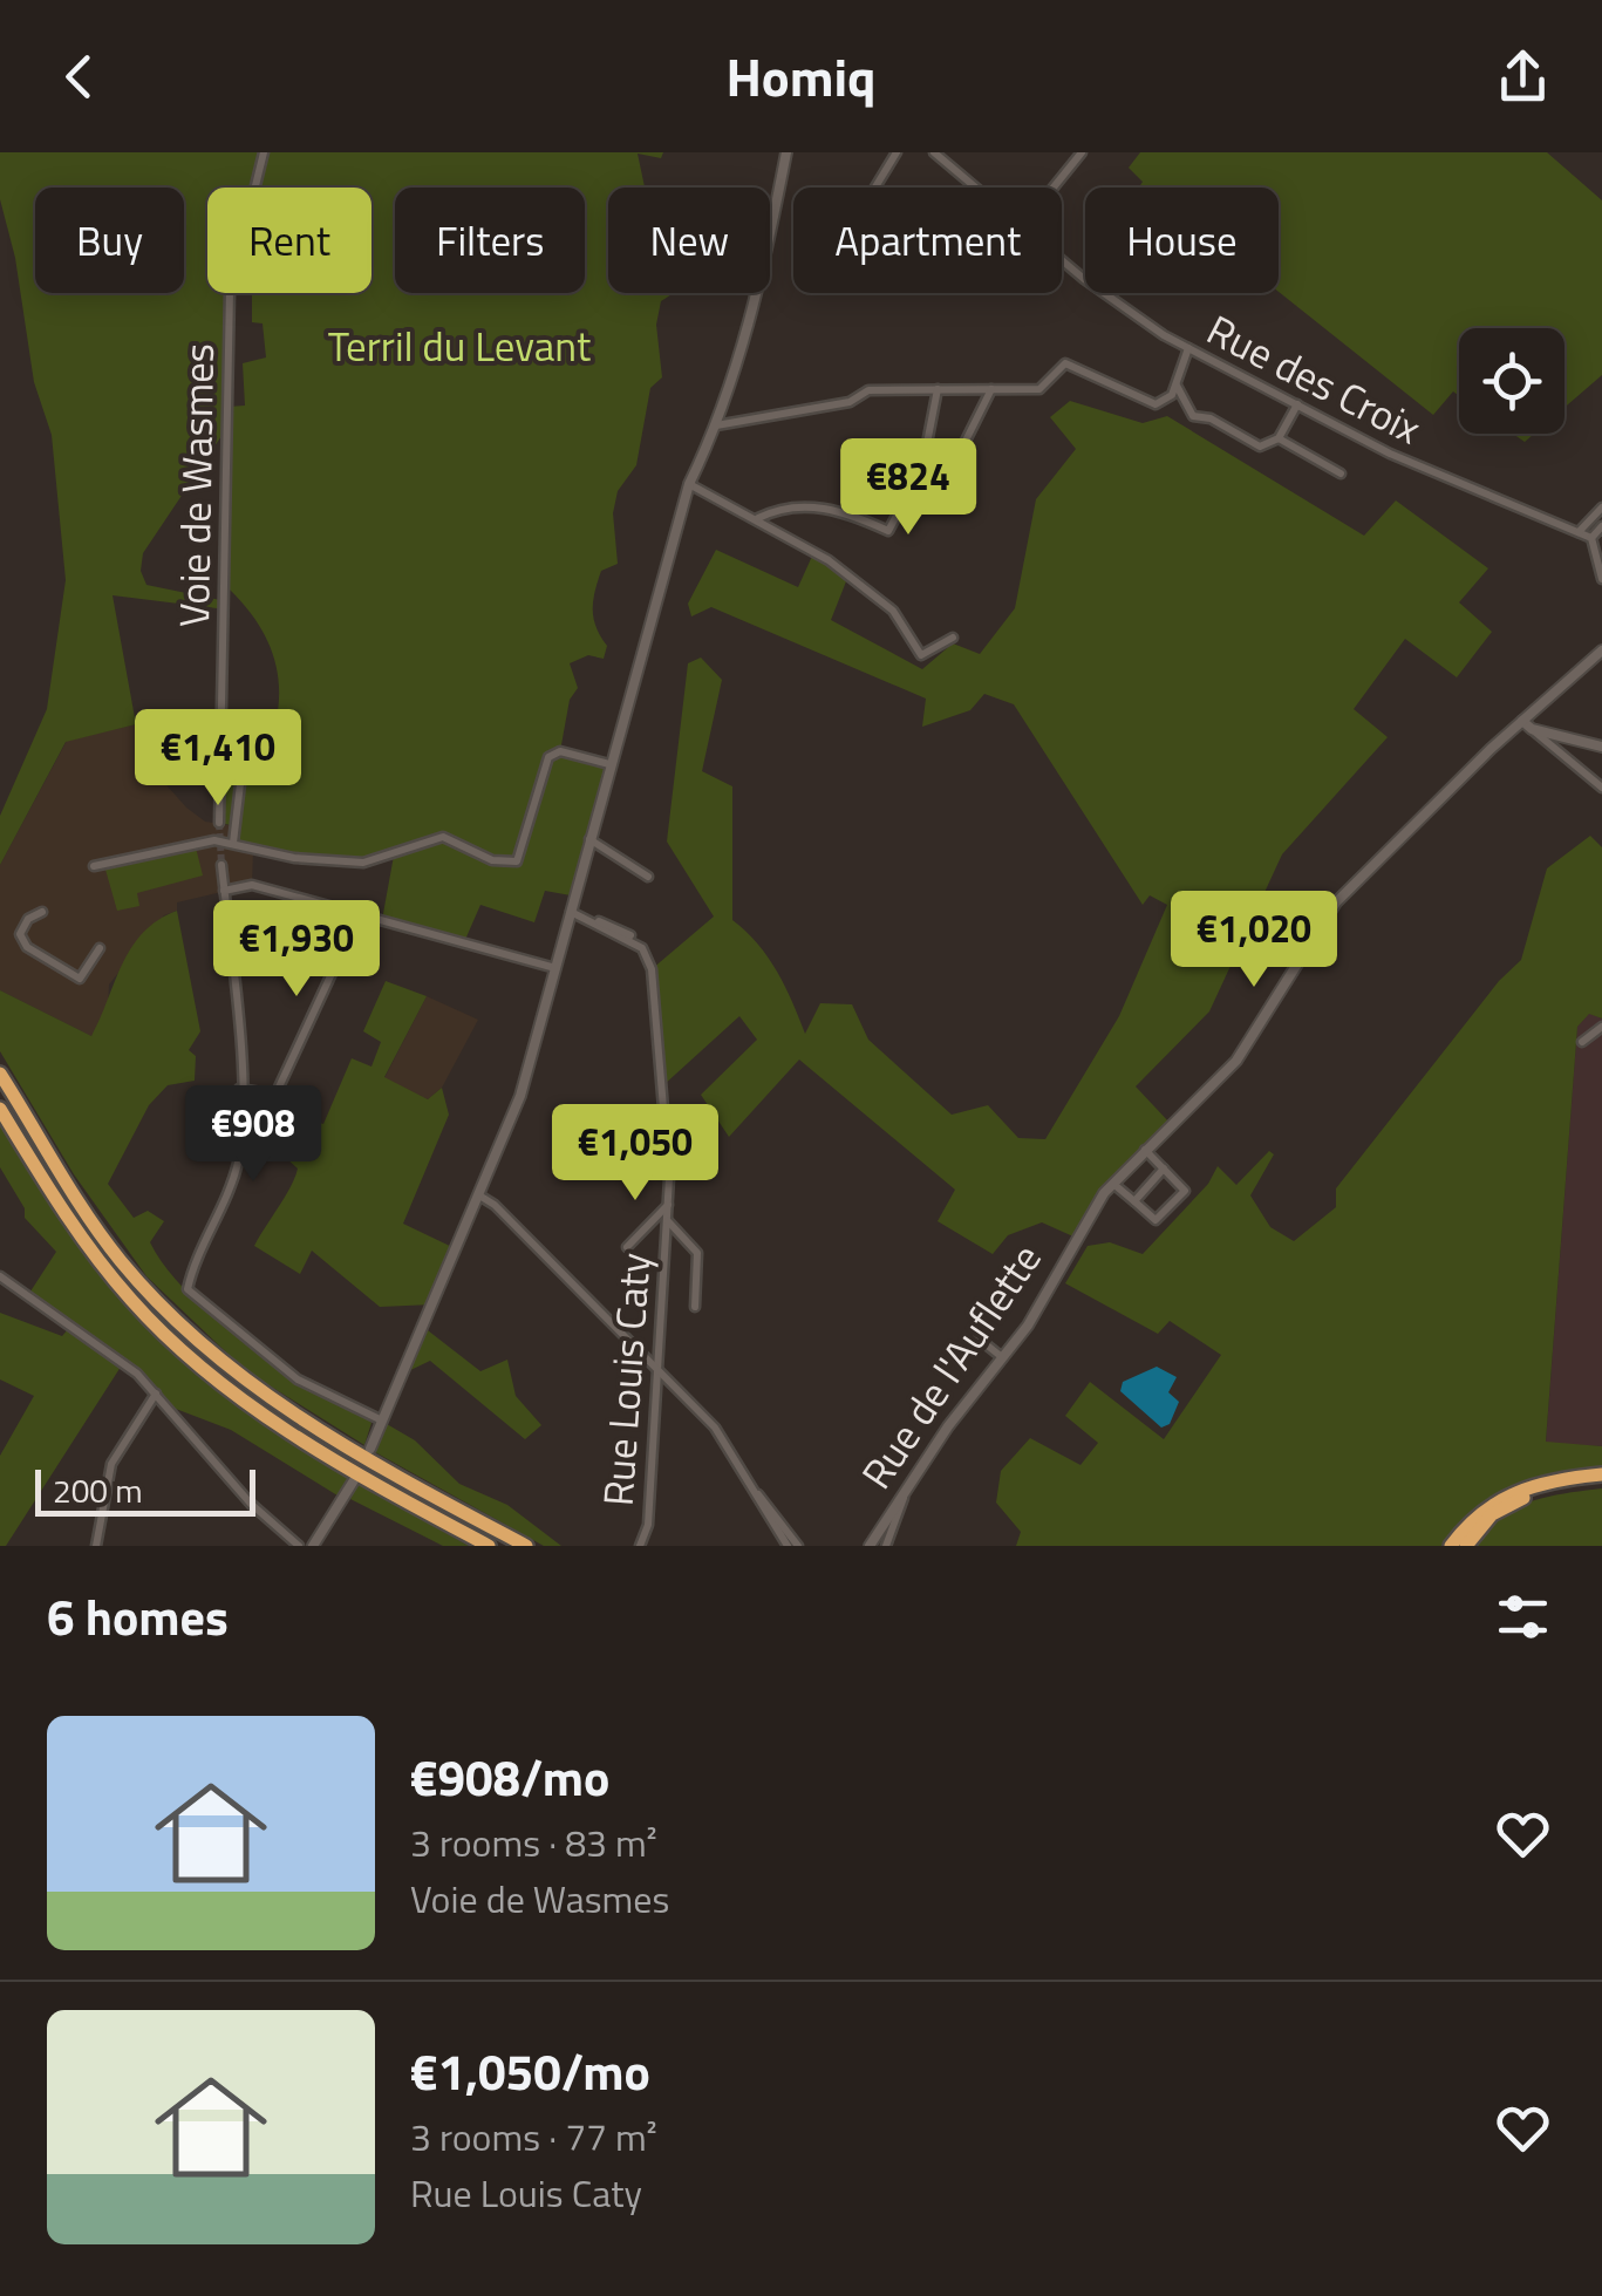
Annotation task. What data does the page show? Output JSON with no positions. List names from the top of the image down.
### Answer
{
  "streets": {
    "street": [
      "Rue des Croix",
      "Voie de Wasmes",
      "Rue de l'Auflette",
      "Rue Louis Caty"
    ]
  },
  "parks": ["Terril du Levant"],
  "scale_bar": "200 m",
  "page": {
    "header": "Homiq",
    "chip": [
      "Buy",
      "Rent",
      "Filters",
      "New",
      "Apartment",
      "House"
    ],
    "price": [
      "€824",
      "€1,410",
      "€1,020",
      "€1,930",
      "€908",
      "€1,050"
    ],
    "scale": "200 m",
    "heading": "6 homes",
    "list": [
      {
        "name": "€908/mo",
        "note": "3 rooms · 83 m² · Voie de Wasmes"
      },
      {
        "name": "€1,050/mo",
        "note": "3 rooms · 77 m² · Rue Louis Caty"
      }
    ]
  }
}
